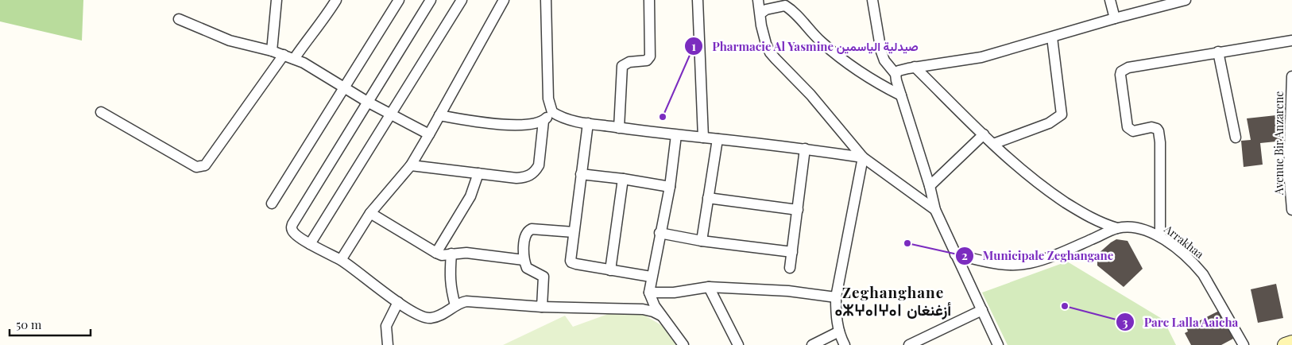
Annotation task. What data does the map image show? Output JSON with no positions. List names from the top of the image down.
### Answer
{
  "streets": {
    "street": ["Avenue Bir Anzarene", "Arrakhaa"]
  },
  "districts": ["Zeghanghane ⴰⵣⵖⴰⵏⵖⴰⵏ أزغنغان"],
  "places": ["Pharmacie Al Yasmine صيدلية الياسمين", "Municipale Zeghangane", "Parc Lalla Aaicha"],
  "scale_bar": "50 m"
}
